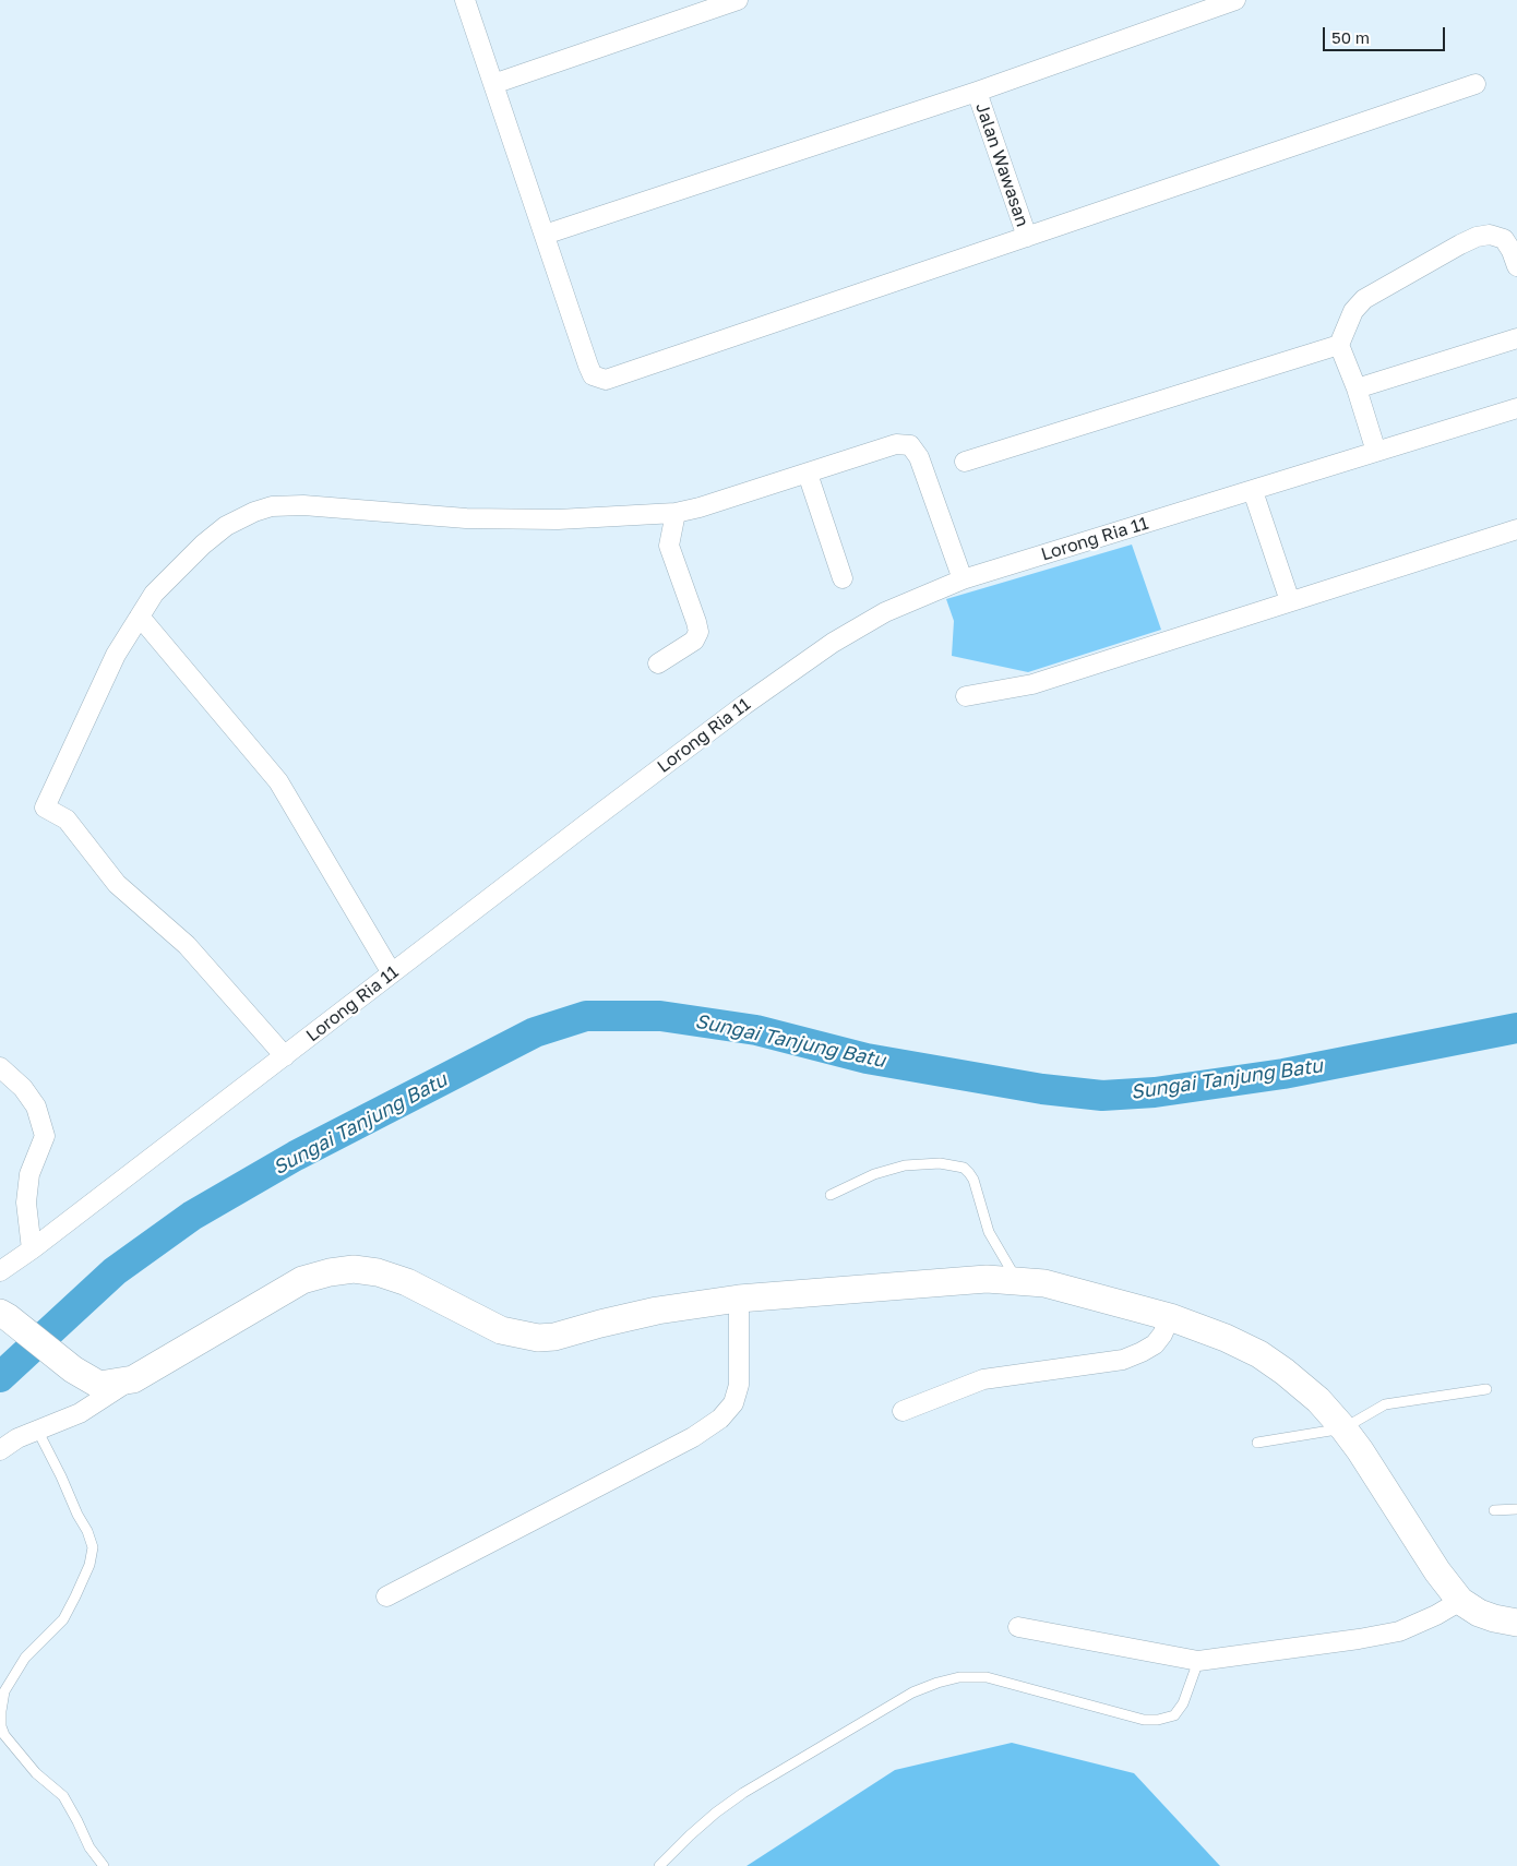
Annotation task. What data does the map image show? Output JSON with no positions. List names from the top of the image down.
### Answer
{
  "streets": {
    "street": ["Jalan Wawasan", "Lorong Ria 11"]
  },
  "water": ["Sungai Tanjung Batu"],
  "scale_bar": "50 m"
}
